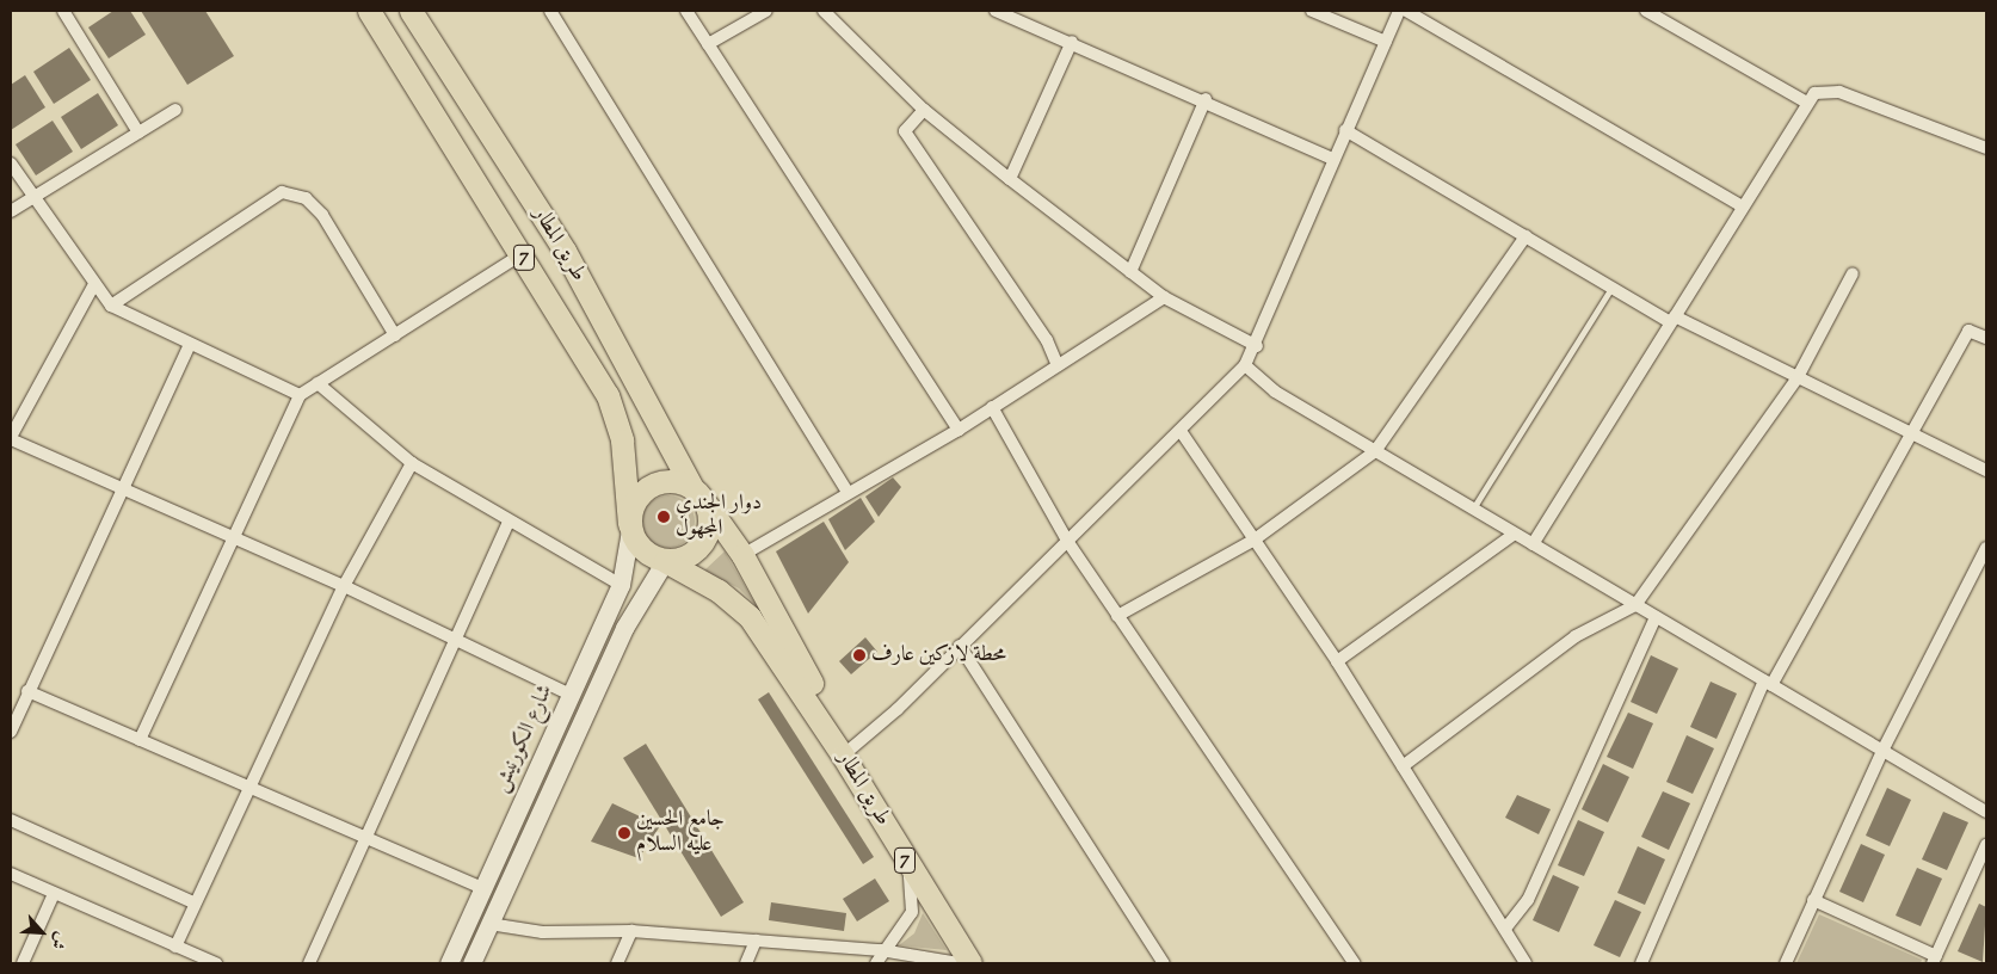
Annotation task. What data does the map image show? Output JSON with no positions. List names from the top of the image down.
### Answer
{
  "streets": {
    "highway": ["طريق المطار", "7"],
    "street": ["شارع الكورنيش"]
  },
  "crossings": [
    ["طريق المطار", "7"],
    ["طريق المطار", "شارع الكورنيش"],
    ["7", "شارع الكورنيش"]
  ],
  "places": ["دوار الجندي المجهول", "محطة لازكين عارف", "جامع الحسين عليه السلام"],
  "north": "bottom right"
}
